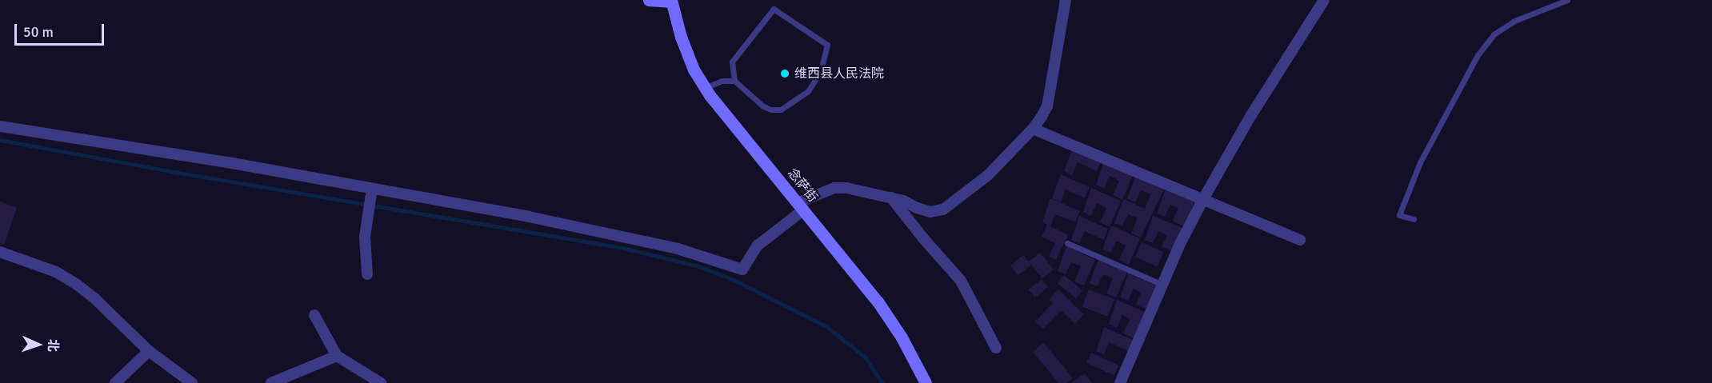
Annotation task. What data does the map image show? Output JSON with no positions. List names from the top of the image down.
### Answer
{
  "streets": {
    "street": ["念萨街"]
  },
  "places": ["维西县人民法院"],
  "scale_bar": "50 m",
  "north": "right"
}
